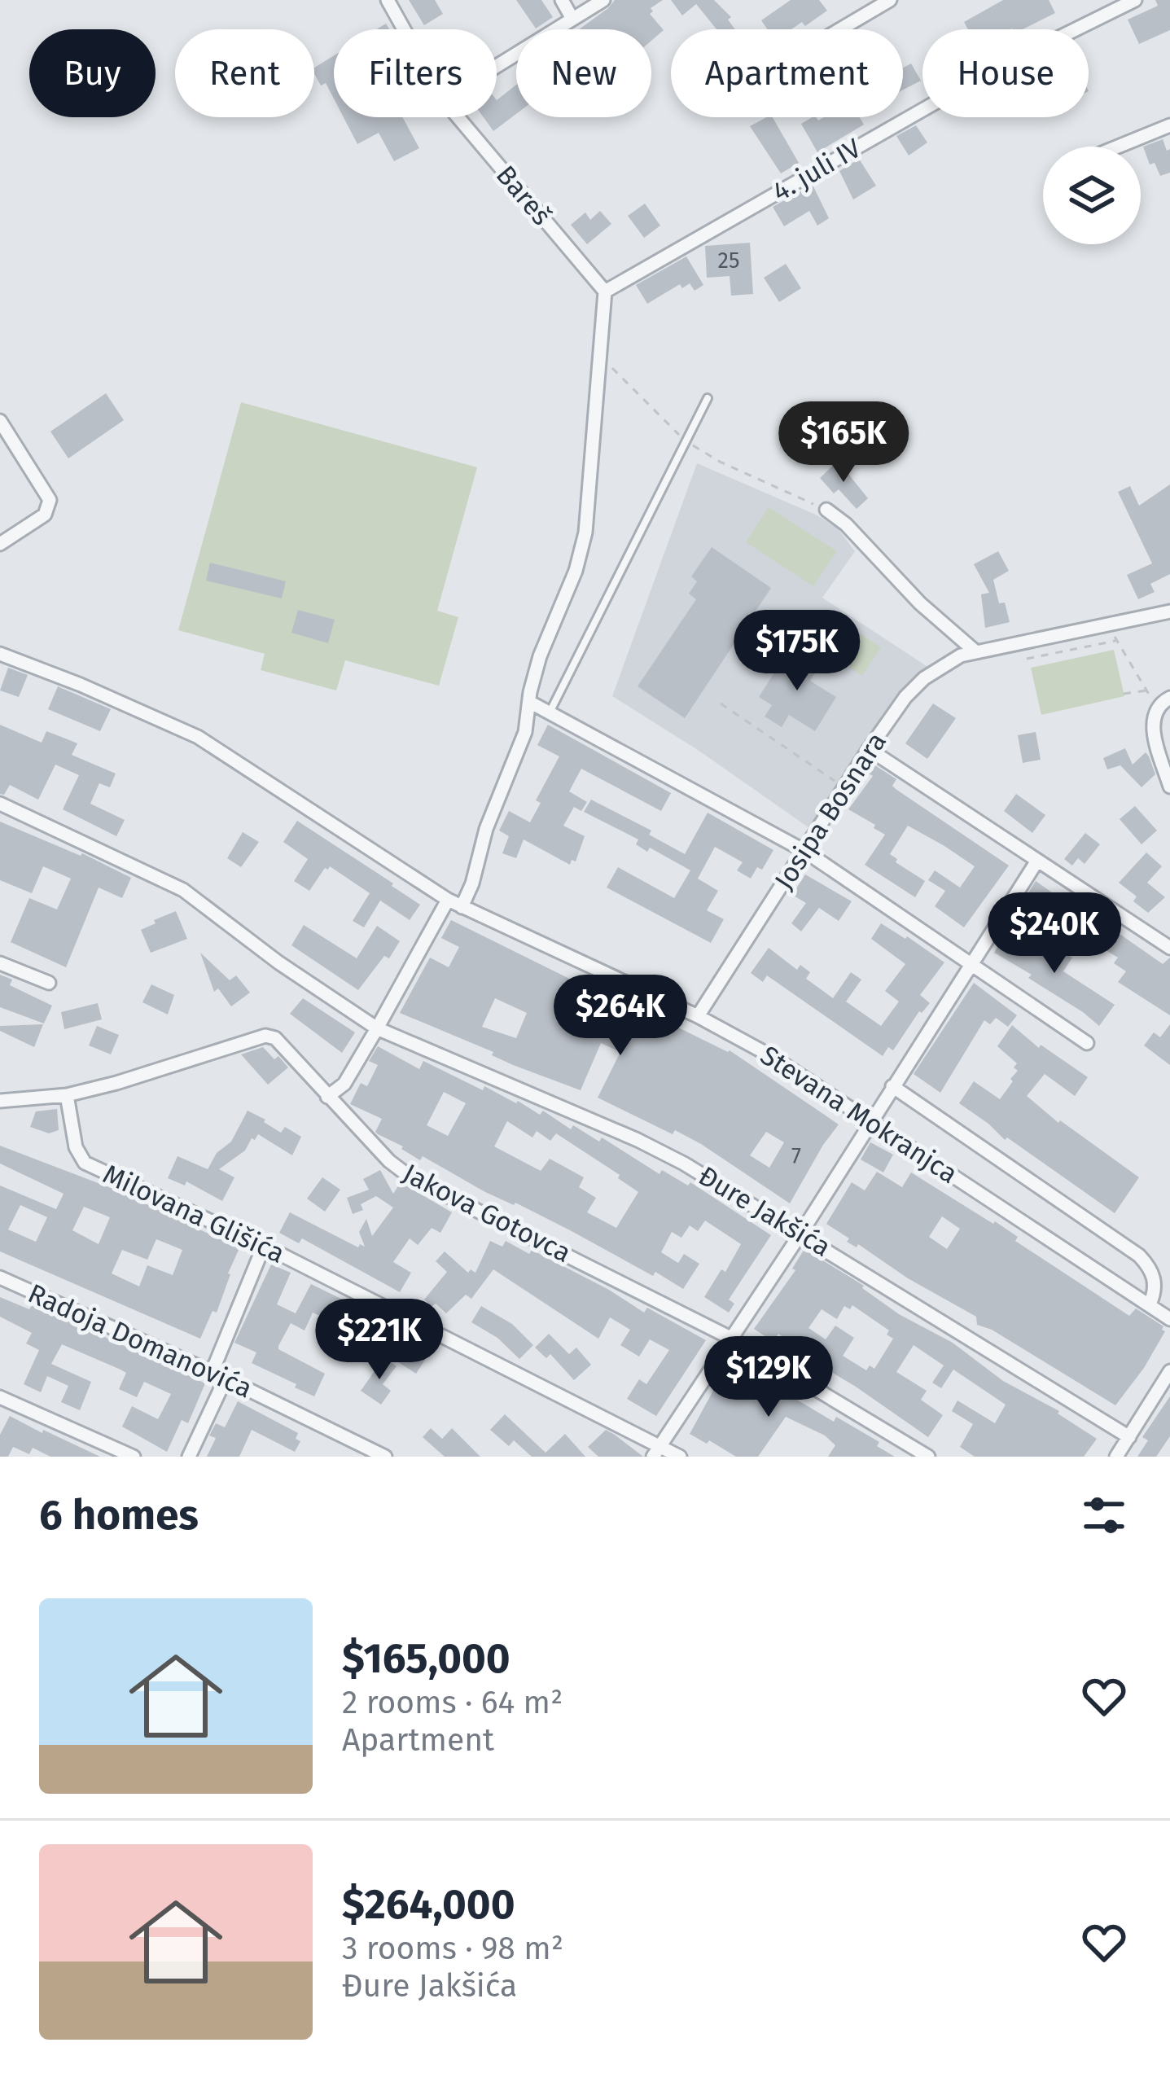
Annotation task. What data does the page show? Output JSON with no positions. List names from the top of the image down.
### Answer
{
  "streets": {
    "street": [
      "4. juli IV",
      "Bareš",
      "Josipa Bosnara",
      "Stevana Mokranjca",
      "Đure Jakšića",
      "Jakova Gotovca",
      "Milovana Glišića",
      "Radoja Domanovića"
    ]
  },
  "crossings": [
    ["4. juli IV", "Bareš"],
    ["Josipa Bosnara", "Stevana Mokranjca"],
    ["Jakova Gotovca", "Milovana Glišića"]
  ],
  "house_numbers": ["25", "7"],
  "page": {
    "chip": [
      "Buy",
      "Rent",
      "Filters",
      "New",
      "Apartment",
      "House"
    ],
    "price": [
      "$165K",
      "$175K",
      "$240K",
      "$264K",
      "$221K",
      "$129K"
    ],
    "heading": "6 homes",
    "list": [
      {
        "name": "$165,000",
        "note": "2 rooms · 64 m² · Apartment"
      },
      {
        "name": "$264,000",
        "note": "3 rooms · 98 m² · Đure Jakšića"
      }
    ]
  }
}
